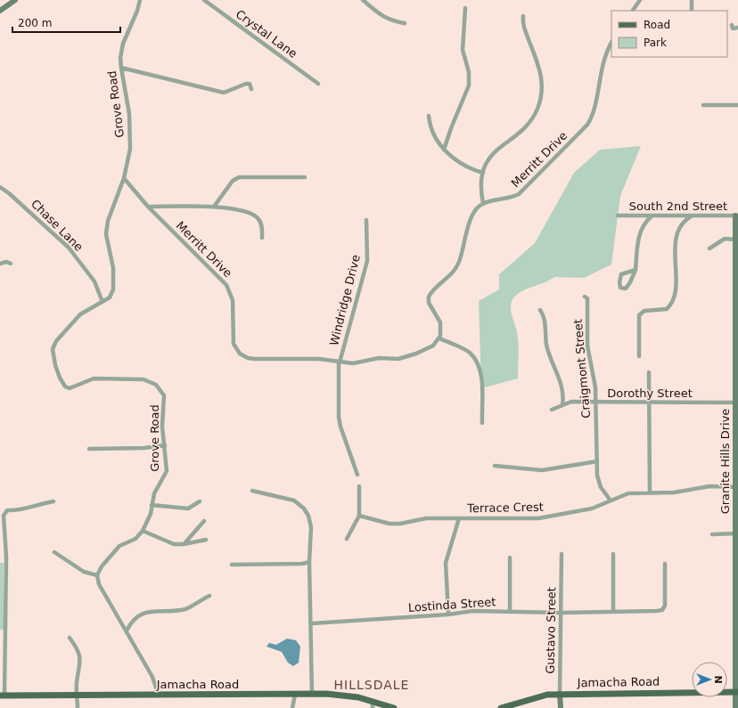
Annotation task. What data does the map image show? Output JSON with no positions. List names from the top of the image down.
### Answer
{
  "streets": {
    "main road": ["Jamacha Road"],
    "street": [
      "Crystal Lane",
      "Grove Road",
      "Merritt Drive",
      "South 2nd Street",
      "Chase Lane",
      "Windridge Drive",
      "Craigmont Street",
      "Dorothy Street",
      "Granite Hills Drive",
      "Terrace Crest",
      "Lostinda Street",
      "Gustavo Street"
    ]
  },
  "crossings": [
    ["Grove Road", "Merritt Drive"],
    ["Grove Road", "Chase Lane"],
    ["Merritt Drive", "Windridge Drive"],
    ["South 2nd Street", "Granite Hills Drive"],
    ["Craigmont Street", "Dorothy Street"],
    ["Craigmont Street", "Terrace Crest"],
    ["Dorothy Street", "Granite Hills Drive"],
    ["Granite Hills Drive", "Terrace Crest"],
    ["Granite Hills Drive", "Jamacha Road"],
    ["Lostinda Street", "Gustavo Street"],
    ["Gustavo Street", "Jamacha Road"]
  ],
  "districts": ["HILLSDALE"],
  "legend": ["Road", "Park"],
  "scale_bar": "200 m",
  "north": "right"
}
